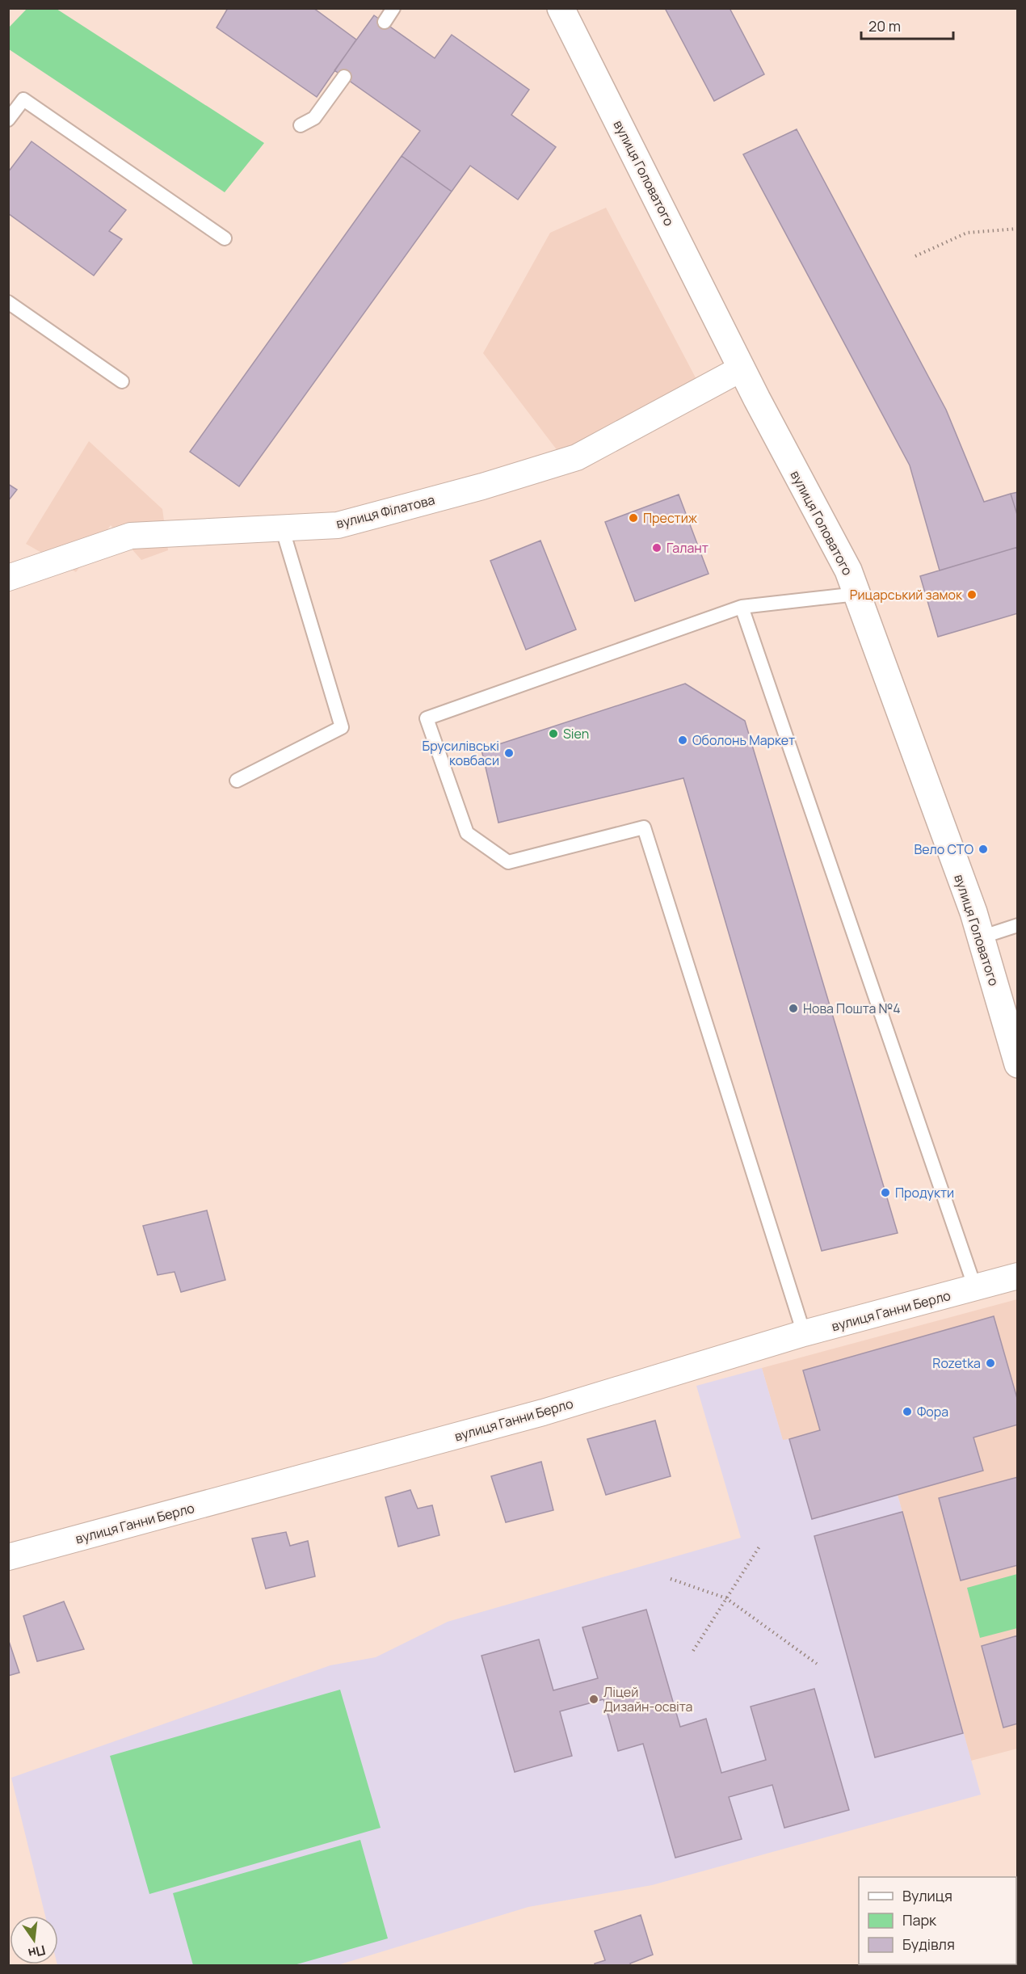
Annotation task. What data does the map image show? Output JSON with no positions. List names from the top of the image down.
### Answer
{
  "streets": {
    "main road": ["вулиця Головатого"],
    "street": ["вулиця Філатова", "вулиця Ганни Берло"]
  },
  "crossings": [
    ["вулиця Головатого", "вулиця Філатова"]
  ],
  "places": [
    "Престиж",
    "Галант",
    "Рицарський замок",
    "Sien",
    "Оболонь Маркет",
    "Брусилівські ковбаси",
    "Вело СТО",
    "Нова Пошта №4",
    "Продукти",
    "Rozetka",
    "Фора",
    "Ліцей Дизайн-освіта"
  ],
  "legend": ["Вулиця", "Парк", "Будівля"],
  "scale_bar": "20 m",
  "north": "bottom"
}
